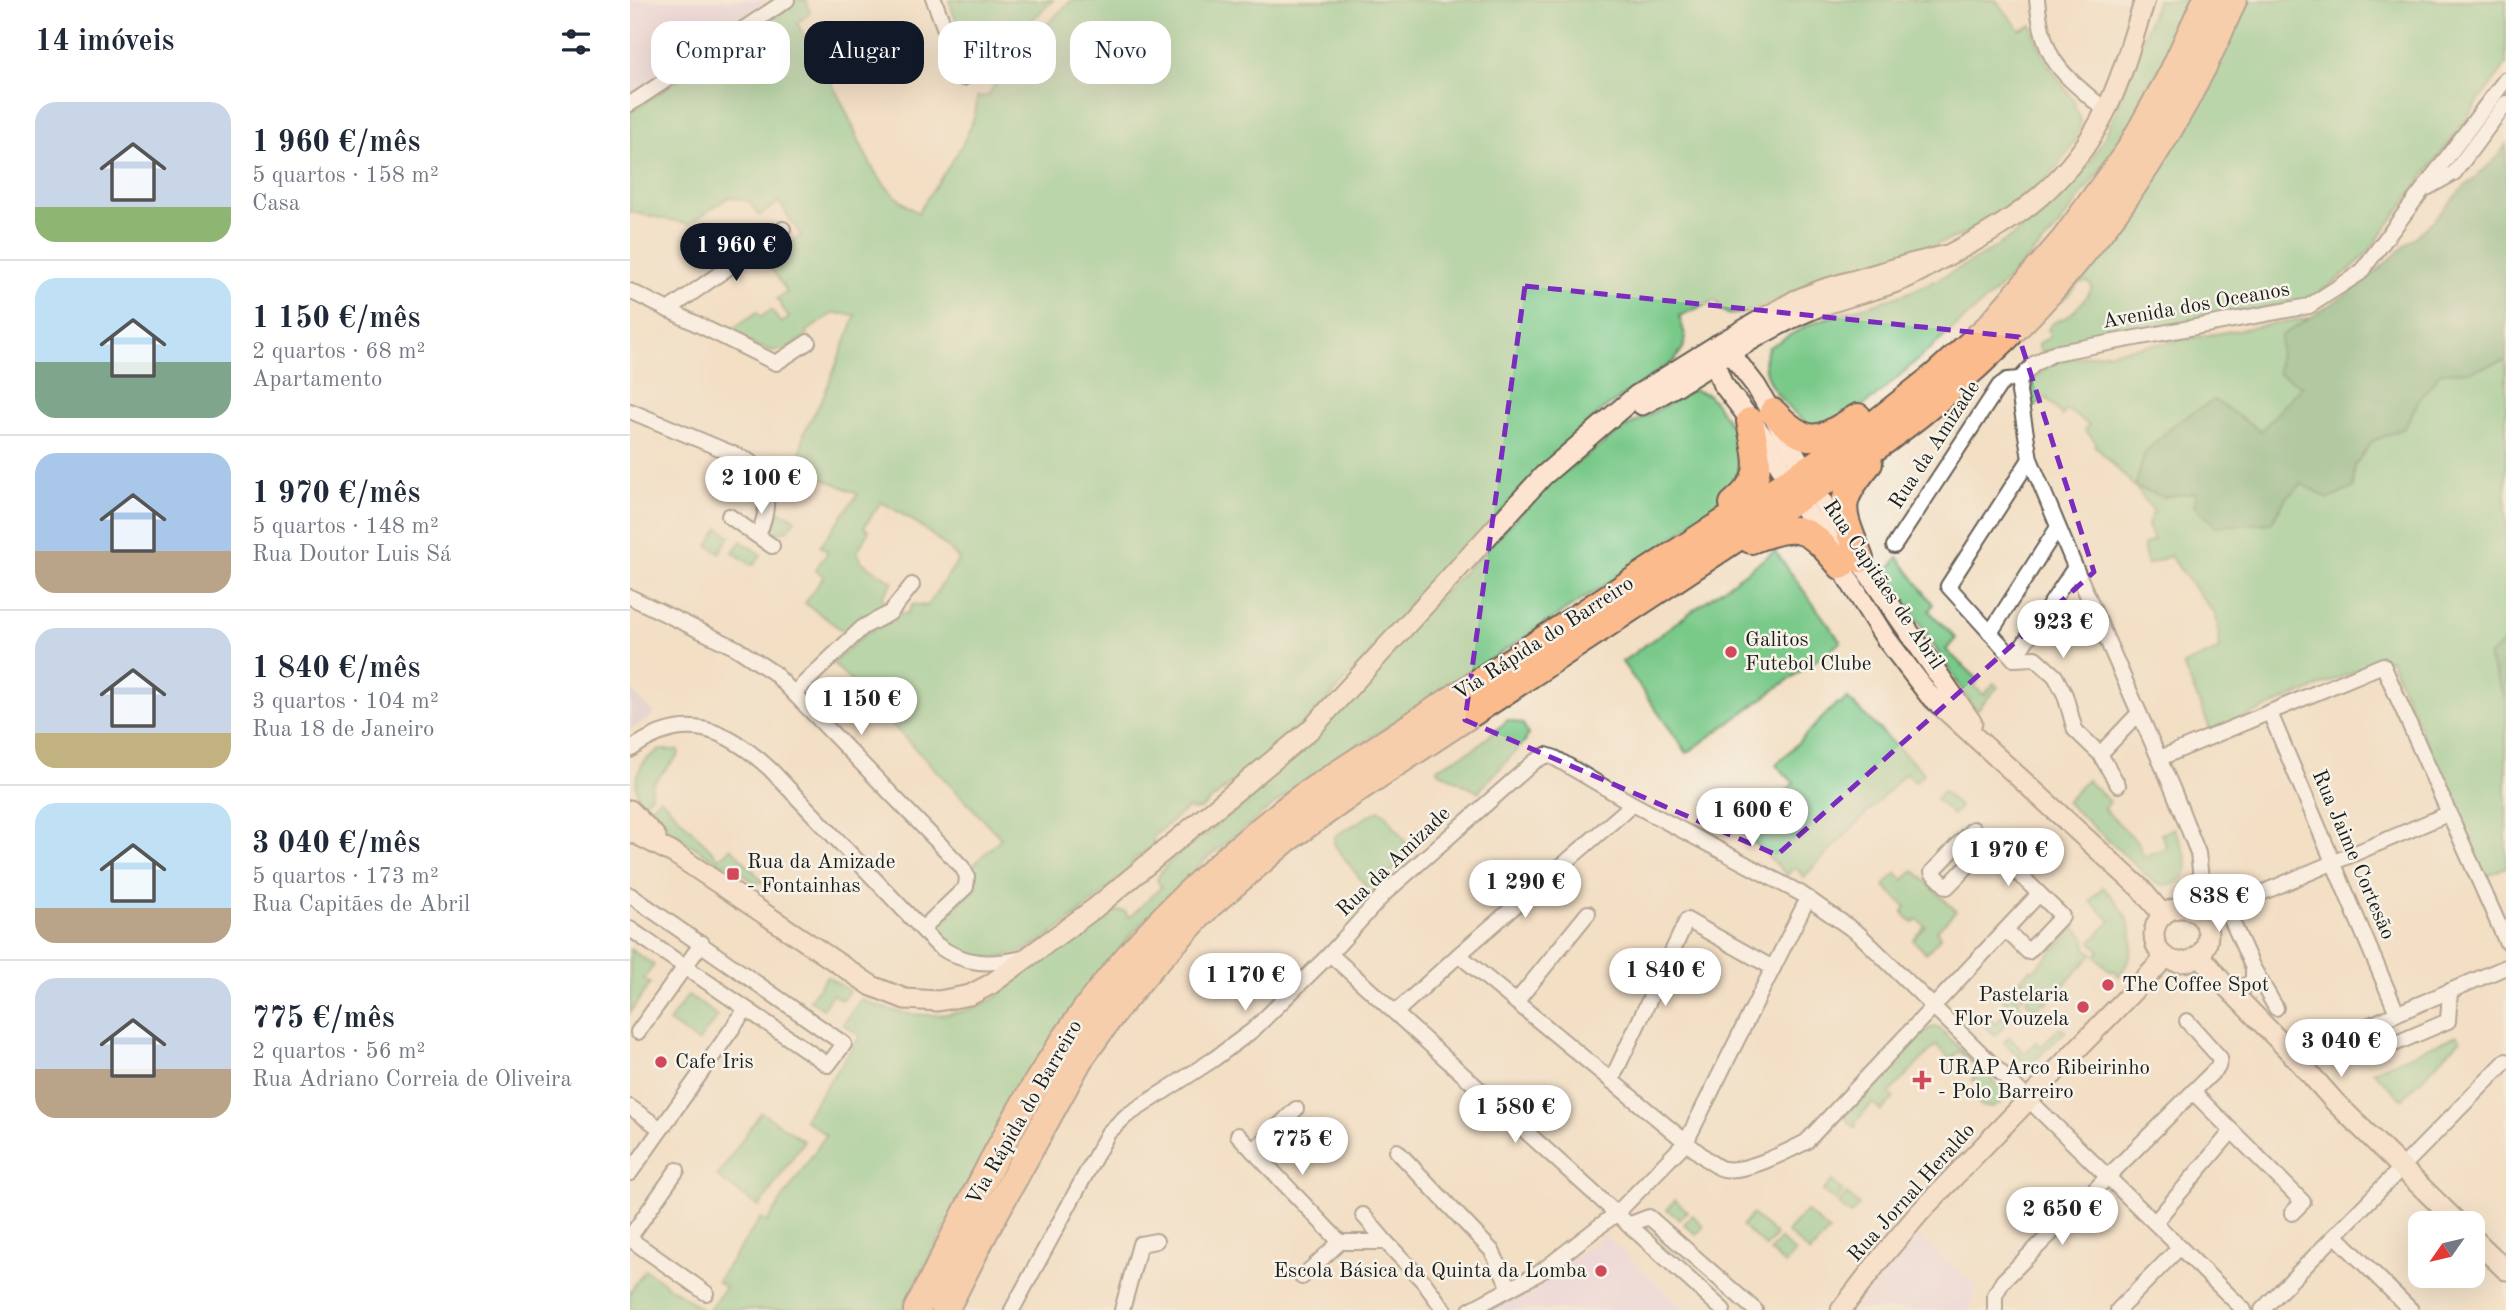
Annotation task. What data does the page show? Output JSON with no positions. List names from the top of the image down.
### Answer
{
  "streets": {
    "highway": ["Via Rápida do Barreiro"],
    "main road": ["Rua Capitães de Abril", "Rua Jornal Heraldo"],
    "street": ["Avenida dos Oceanos", "Rua da Amizade", "Rua Jaime Cortesão"]
  },
  "crossings": [
    ["Avenida dos Oceanos", "Rua da Amizade"],
    ["Rua Capitães de Abril", "Via Rápida do Barreiro"],
    ["Rua Capitães de Abril", "Rua Jornal Heraldo"]
  ],
  "places": {
    "other": [
      "Galitos Futebol Clube",
      "The Coffee Spot",
      "Pastelaria Flor Vouzela",
      "Cafe Iris",
      "Escola Básica da Quinta da Lomba"
    ],
    "transit": ["Rua da Amizade - Fontainhas"],
    "health": ["URAP Arco Ribeirinho - Polo Barreiro"]
  },
  "north": "bottom left",
  "page": {
    "heading": "14 imóveis",
    "chip": [
      "Comprar",
      "Alugar",
      "Filtros",
      "Novo"
    ],
    "list": [
      {
        "name": "1 960 €/mês",
        "note": "5 quartos · 158 m² · Casa"
      },
      {
        "name": "1 150 €/mês",
        "note": "2 quartos · 68 m² · Apartamento"
      },
      {
        "name": "1 970 €/mês",
        "note": "5 quartos · 148 m² · Rua Doutor Luis Sá"
      },
      {
        "name": "1 840 €/mês",
        "note": "3 quartos · 104 m² · Rua 18 de Janeiro"
      },
      {
        "name": "3 040 €/mês",
        "note": "5 quartos · 173 m² · Rua Capitães de Abril"
      },
      {
        "name": "775 €/mês",
        "note": "2 quartos · 56 m² · Rua Adriano Correia de Oliveira"
      }
    ],
    "price": [
      "1 960 €",
      "2 100 €",
      "923 €",
      "1 150 €",
      "1 600 €",
      "1 970 €",
      "1 290 €",
      "838 €",
      "1 840 €",
      "1 170 €",
      "3 040 €",
      "1 580 €",
      "775 €",
      "2 650 €"
    ]
  }
}
